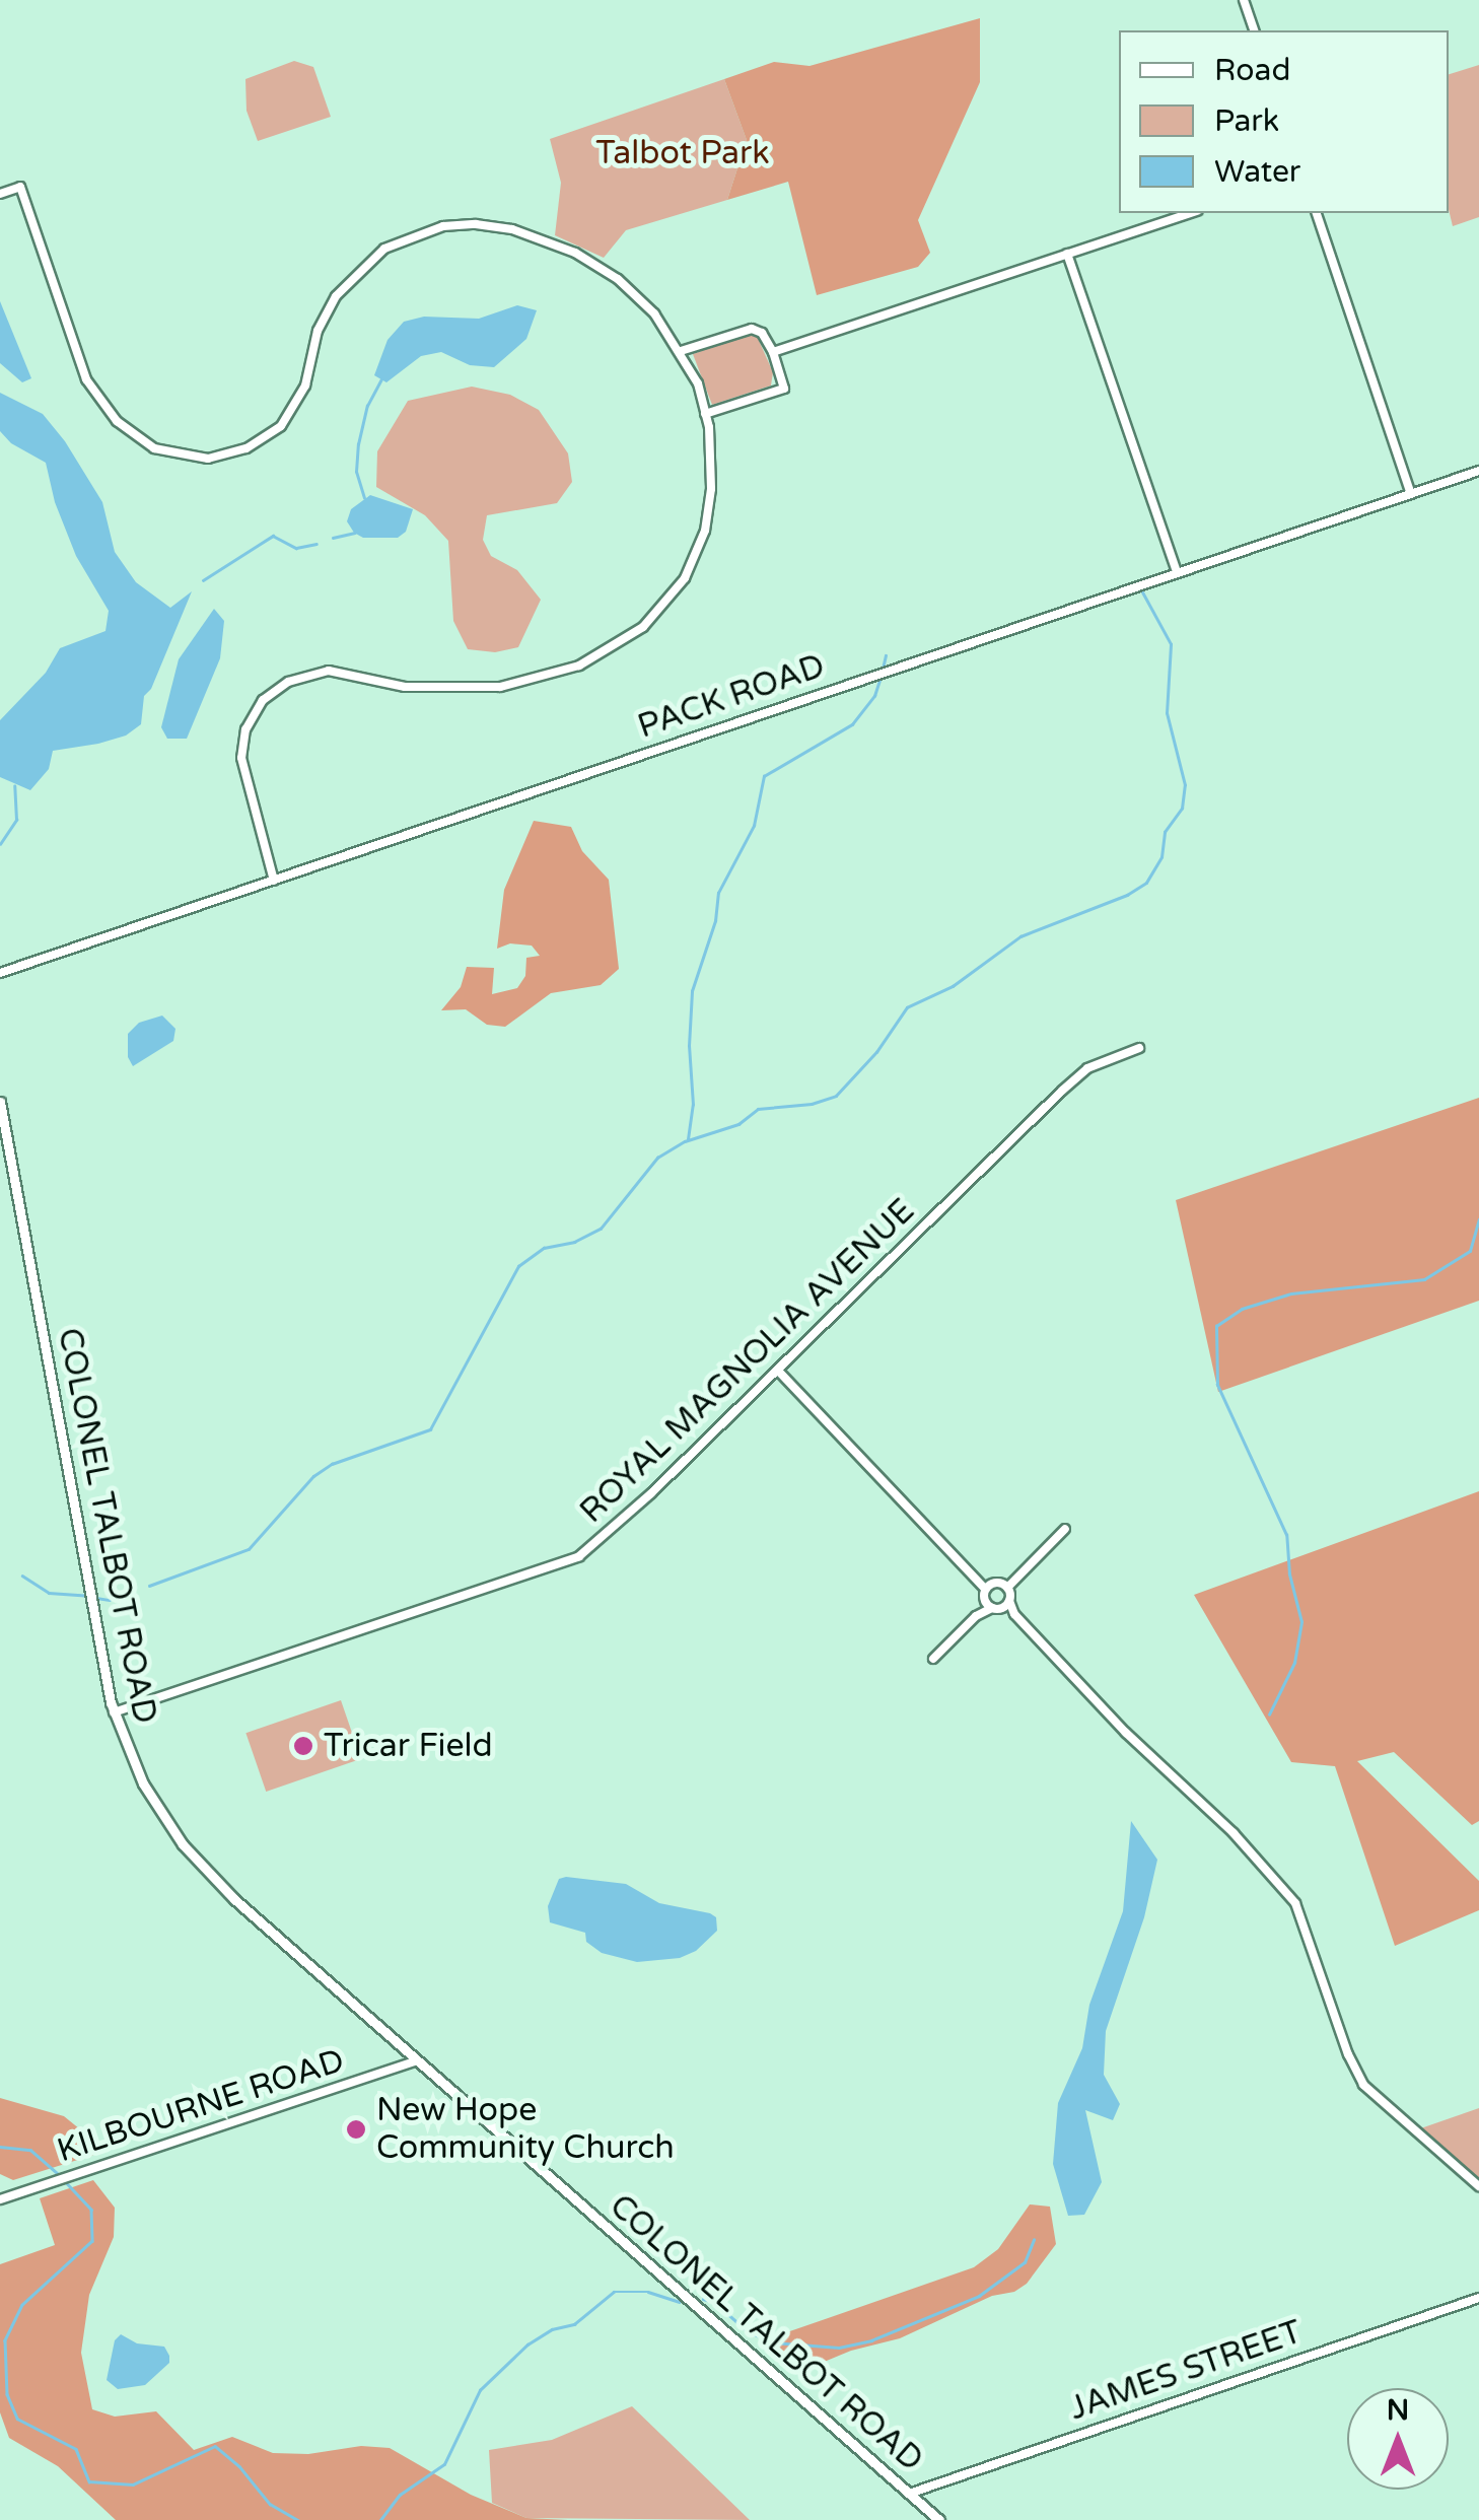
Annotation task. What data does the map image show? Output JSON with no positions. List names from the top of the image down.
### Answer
{
  "streets": {
    "main road": ["COLONEL TALBOT ROAD"],
    "street": [
      "PACK ROAD",
      "ROYAL MAGNOLIA AVENUE",
      "KILBOURNE ROAD",
      "JAMES STREET"
    ]
  },
  "crossings": [
    ["ROYAL MAGNOLIA AVENUE", "COLONEL TALBOT ROAD"],
    ["COLONEL TALBOT ROAD", "KILBOURNE ROAD"],
    ["COLONEL TALBOT ROAD", "JAMES STREET"]
  ],
  "parks": ["Talbot Park"],
  "places": ["Tricar Field", "New Hope Community Church"],
  "legend": ["Road", "Park", "Water"],
  "north": "top"
}
